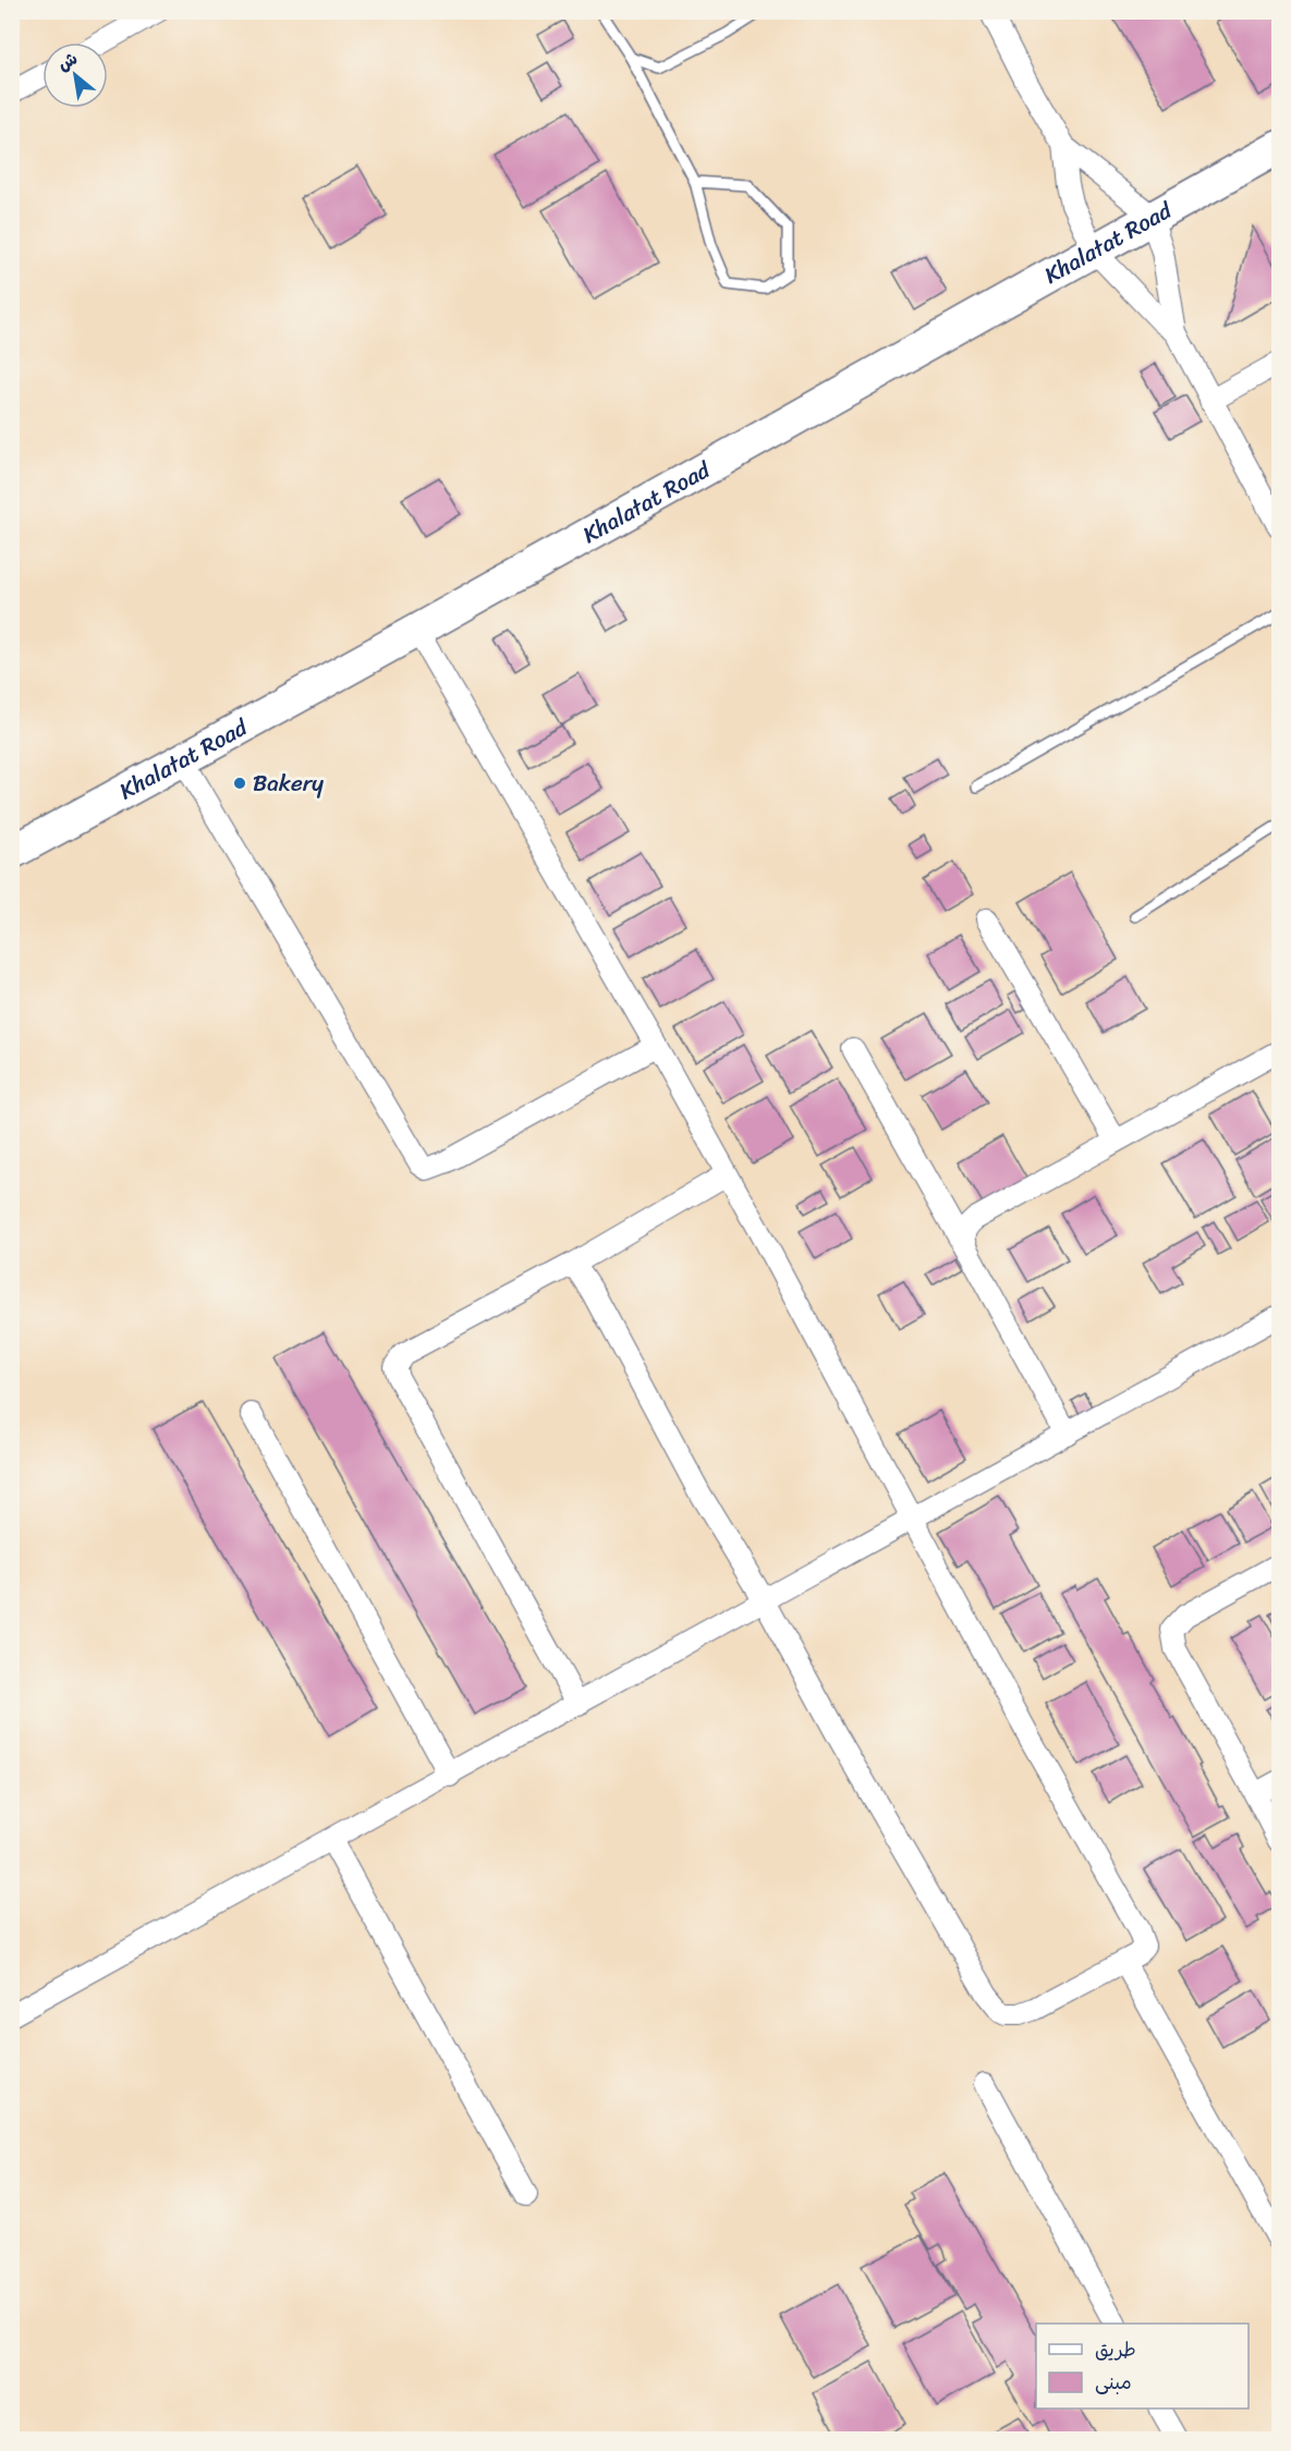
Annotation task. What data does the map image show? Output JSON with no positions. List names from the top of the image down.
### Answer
{
  "streets": {
    "main road": ["Khalatat Road"]
  },
  "places": ["Bakery"],
  "legend": ["طريق", "مبنى"],
  "north": "top left"
}
